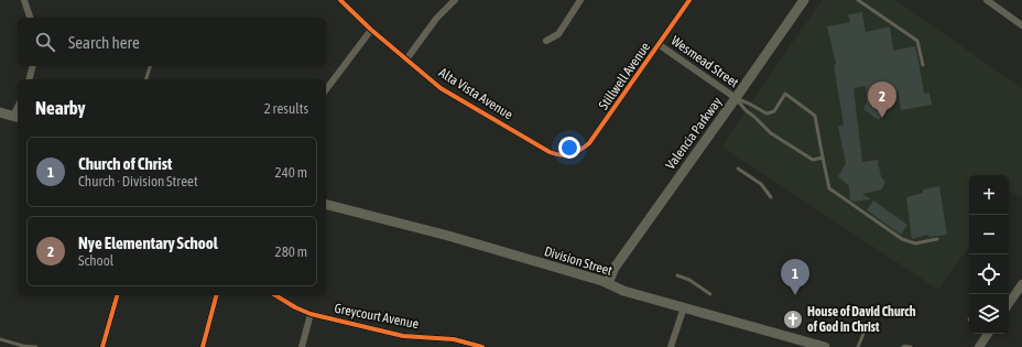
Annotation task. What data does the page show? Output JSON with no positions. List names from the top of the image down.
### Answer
{
  "streets": {
    "main road": ["Valencia Parkway", "Division Street"],
    "street": [
      "Wesmead Street",
      "Stillwell Avenue",
      "Alta Vista Avenue",
      "Greycourt Avenue"
    ]
  },
  "crossings": [
    ["Wesmead Street", "Stillwell Avenue"],
    ["Wesmead Street", "Valencia Parkway"],
    ["Stillwell Avenue", "Alta Vista Avenue"],
    ["Valencia Parkway", "Division Street"]
  ],
  "places": {
    "church": ["House of David Church of God in Christ"]
  },
  "page": {
    "search": "Search here",
    "heading": ["Nearby", "2 results"],
    "pins": ["2", "1"],
    "list": [
      {
        "mark": "1",
        "name": "Church of Christ",
        "note": "Church · Division Street",
        "value": "240 m"
      },
      {
        "mark": "2",
        "name": "Nye Elementary School",
        "note": "School",
        "value": "280 m"
      }
    ],
    "map_buttons": ["+", "−"]
  }
}
